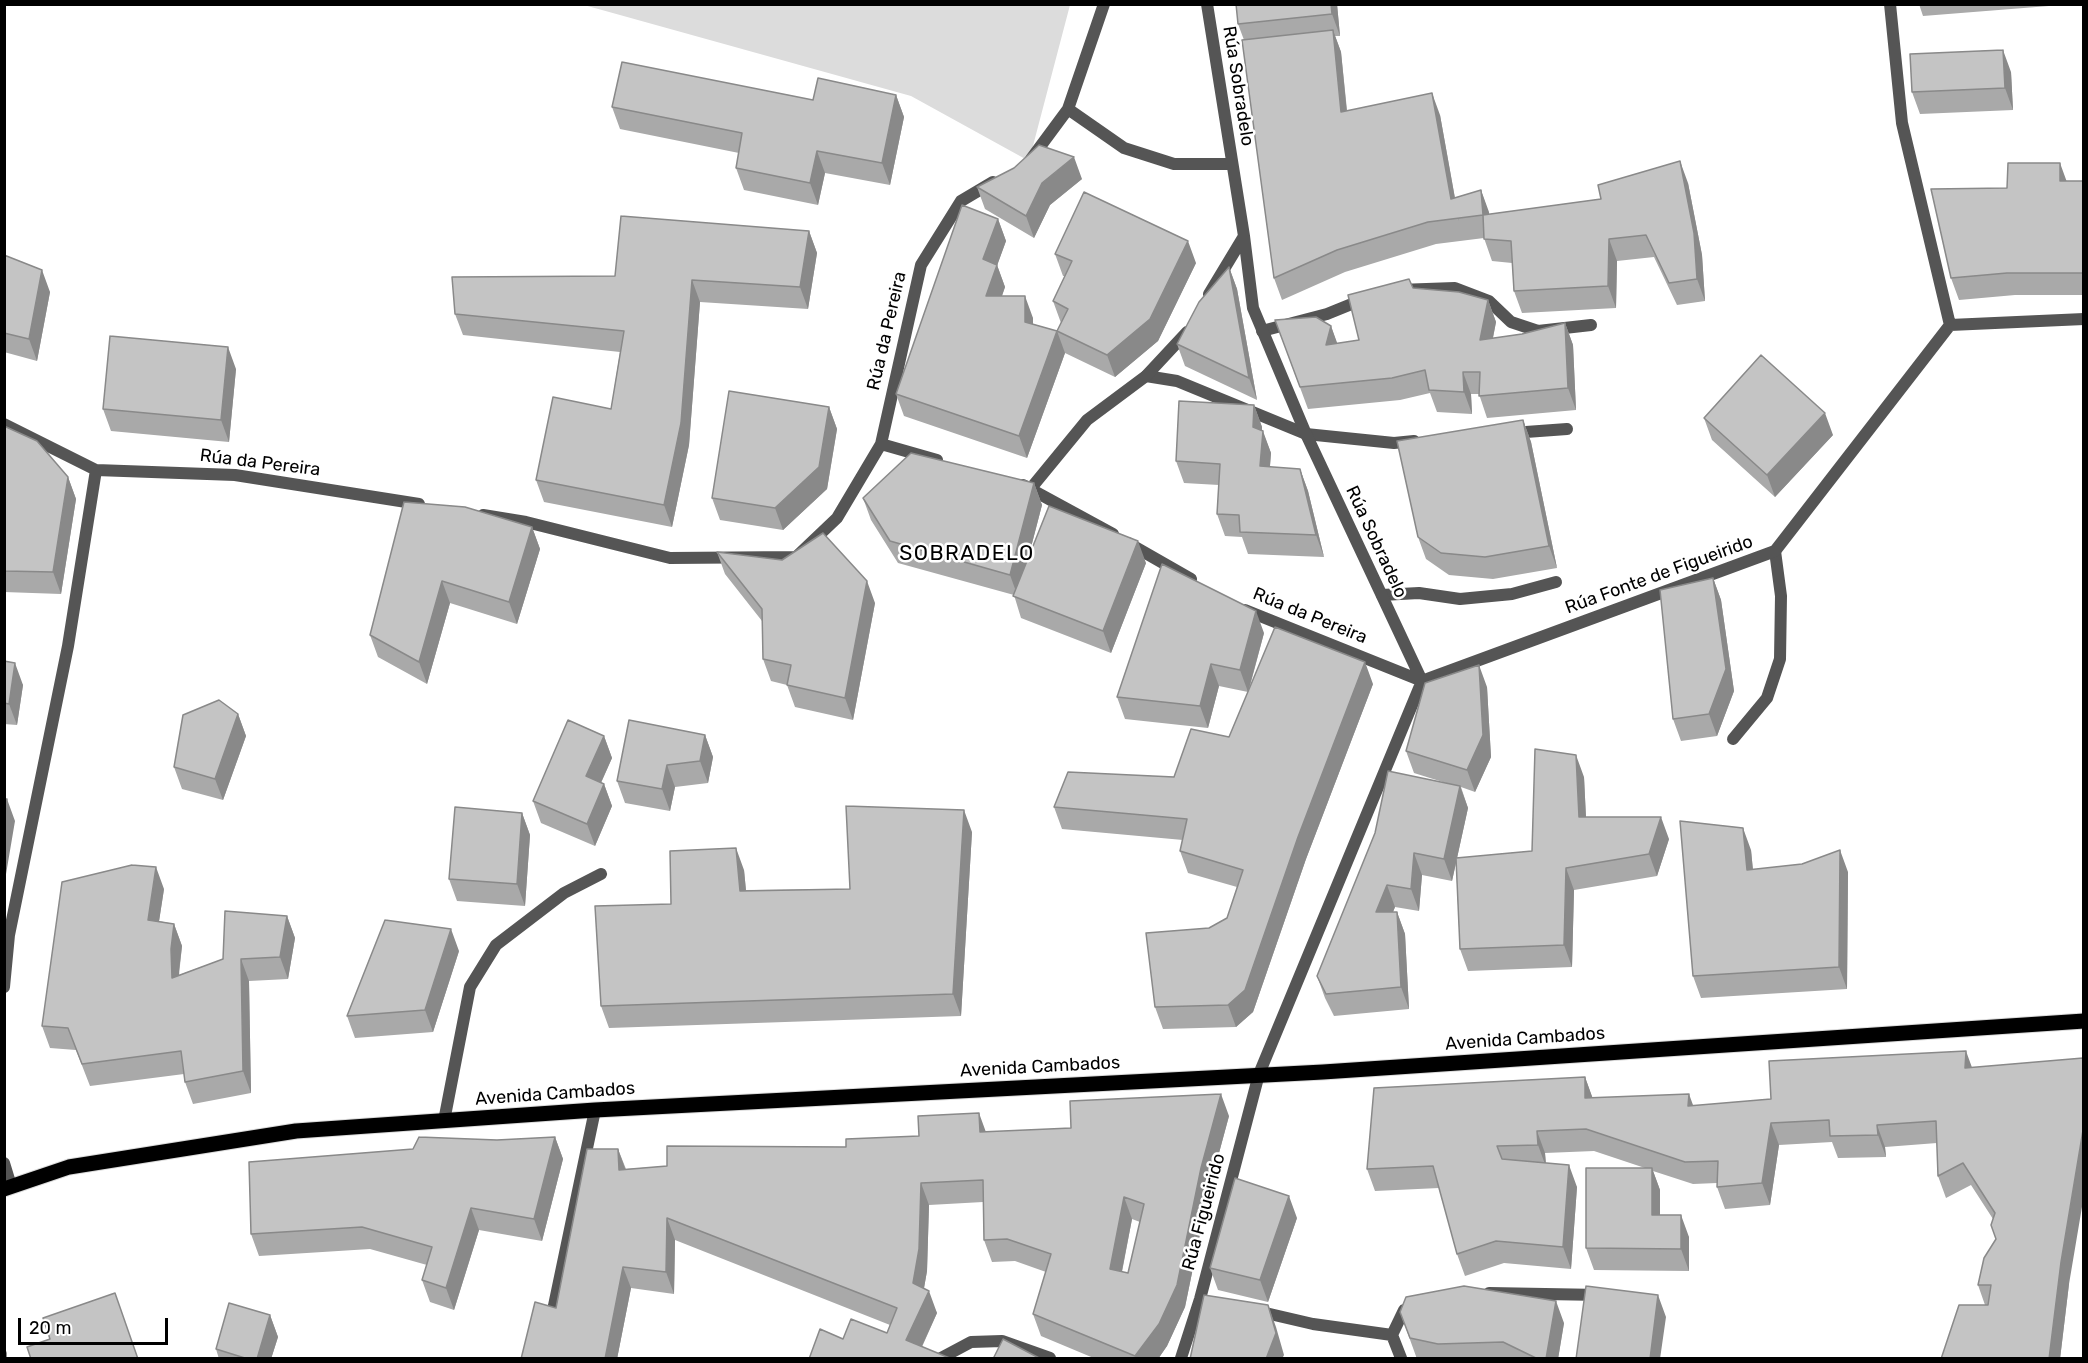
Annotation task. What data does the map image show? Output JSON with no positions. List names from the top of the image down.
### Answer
{
  "streets": {
    "main road": ["Avenida Cambados"],
    "street": [
      "Rúa Sobradelo",
      "Rúa da Pereira",
      "Rúa Fonte de Figueirido",
      "Rúa Figueirido"
    ]
  },
  "crossings": [
    ["Rúa Sobradelo", "Rúa da Pereira"],
    ["Rúa Sobradelo", "Rúa Fonte de Figueirido"],
    ["Rúa da Pereira", "Rúa Fonte de Figueirido"],
    ["Avenida Cambados", "Rúa Figueirido"]
  ],
  "districts": ["SOBRADELO"],
  "scale_bar": "20 m"
}
